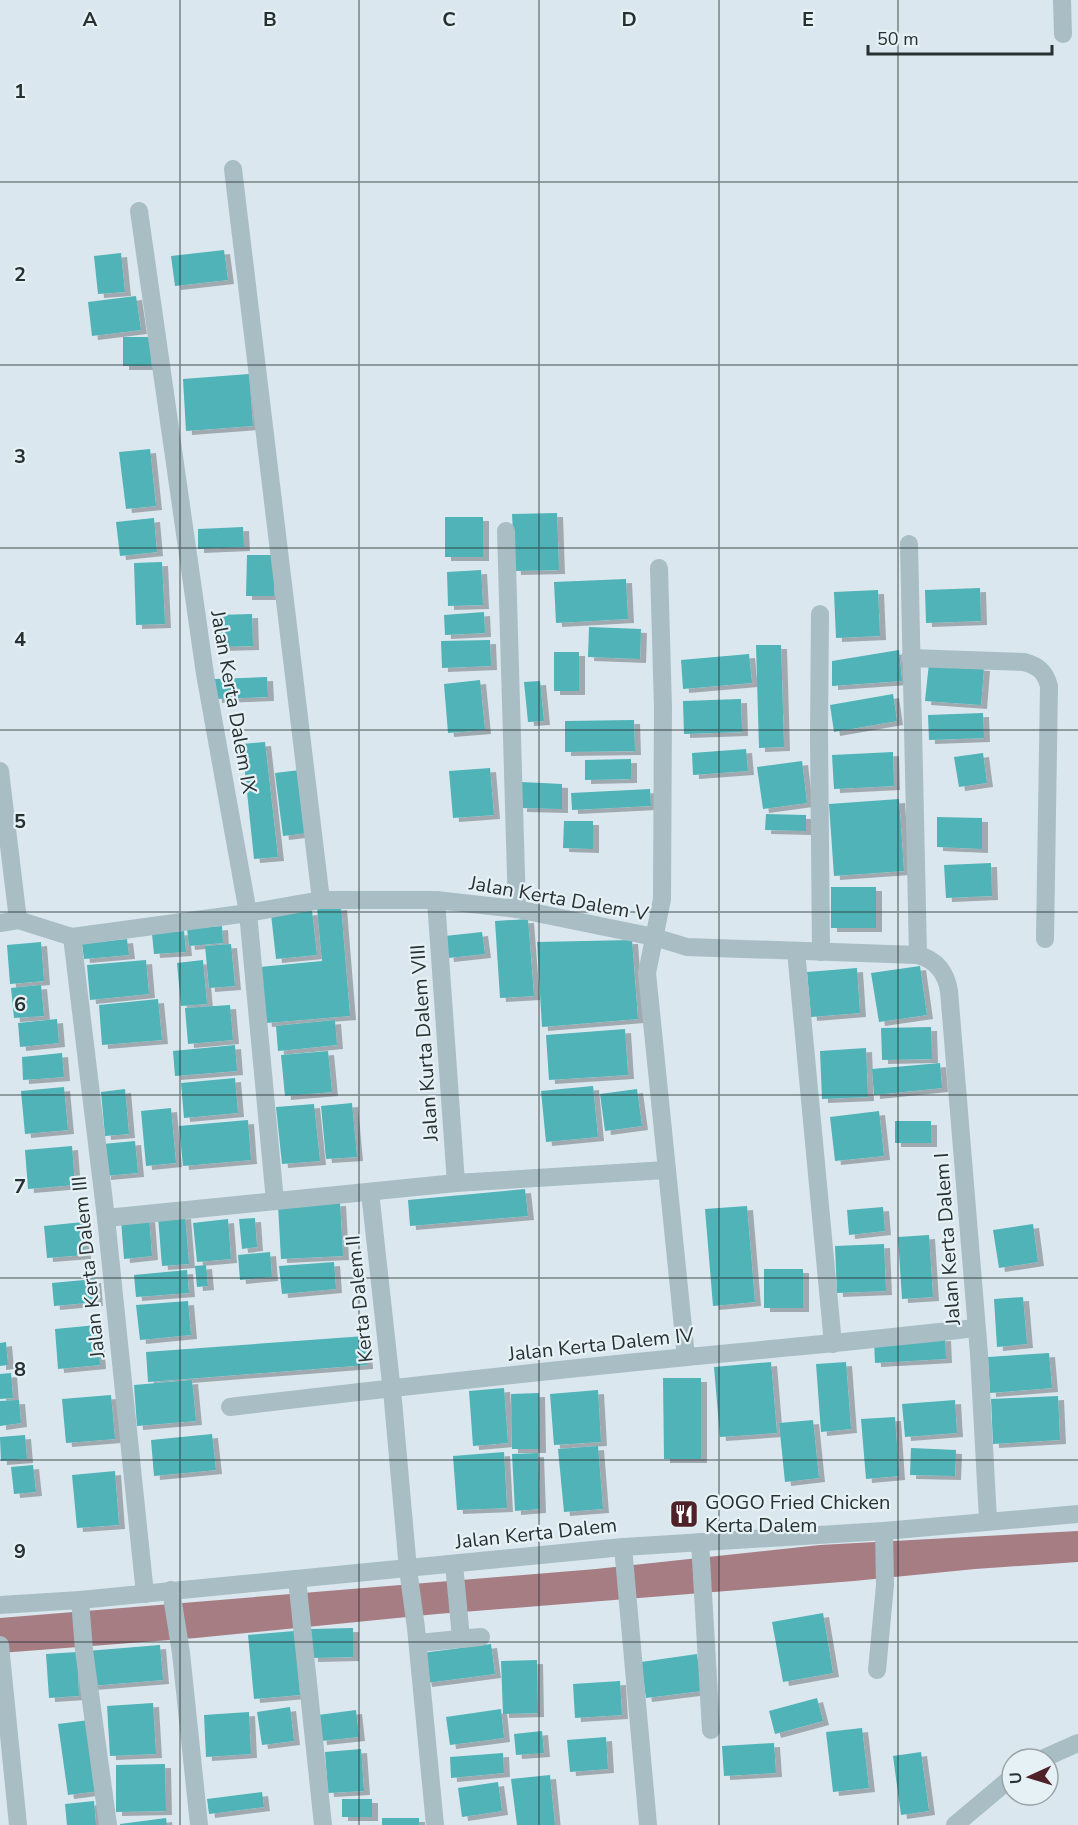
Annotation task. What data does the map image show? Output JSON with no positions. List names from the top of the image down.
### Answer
{
  "streets": {
    "street": [
      "Jalan Kerta Dalem IX",
      "Jalan Kerta Dalem V",
      "Jalan Kurta Dalem VIII",
      "Jalan Kerta Dalem I",
      "Jalan Kerta Dalem III",
      "Kerta Dalem II",
      "Jalan Kerta Dalem IV",
      "Jalan Kerta Dalem"
    ]
  },
  "crossings": [
    ["Jalan Kerta Dalem IX", "Jalan Kerta Dalem V"],
    ["Jalan Kerta Dalem V", "Jalan Kurta Dalem VIII"],
    ["Jalan Kerta Dalem V", "Jalan Kerta Dalem I"],
    ["Jalan Kerta Dalem V", "Jalan Kerta Dalem III"],
    ["Jalan Kerta Dalem I", "Jalan Kerta Dalem IV"],
    ["Jalan Kerta Dalem I", "Jalan Kerta Dalem"],
    ["Jalan Kerta Dalem III", "Jalan Kerta Dalem"],
    ["Kerta Dalem II", "Jalan Kerta Dalem IV"],
    ["Kerta Dalem II", "Jalan Kerta Dalem"]
  ],
  "places": {
    "restaurant": ["GOGO Fried Chicken Kerta Dalem"]
  },
  "scale_bar": "50 m",
  "north": "left",
  "grid": {
    "columns": [
      "A",
      "B",
      "C",
      "D",
      "E"
    ],
    "rows": [
      "1",
      "2",
      "3",
      "4",
      "5",
      "6",
      "7",
      "8",
      "9"
    ]
  }
}
